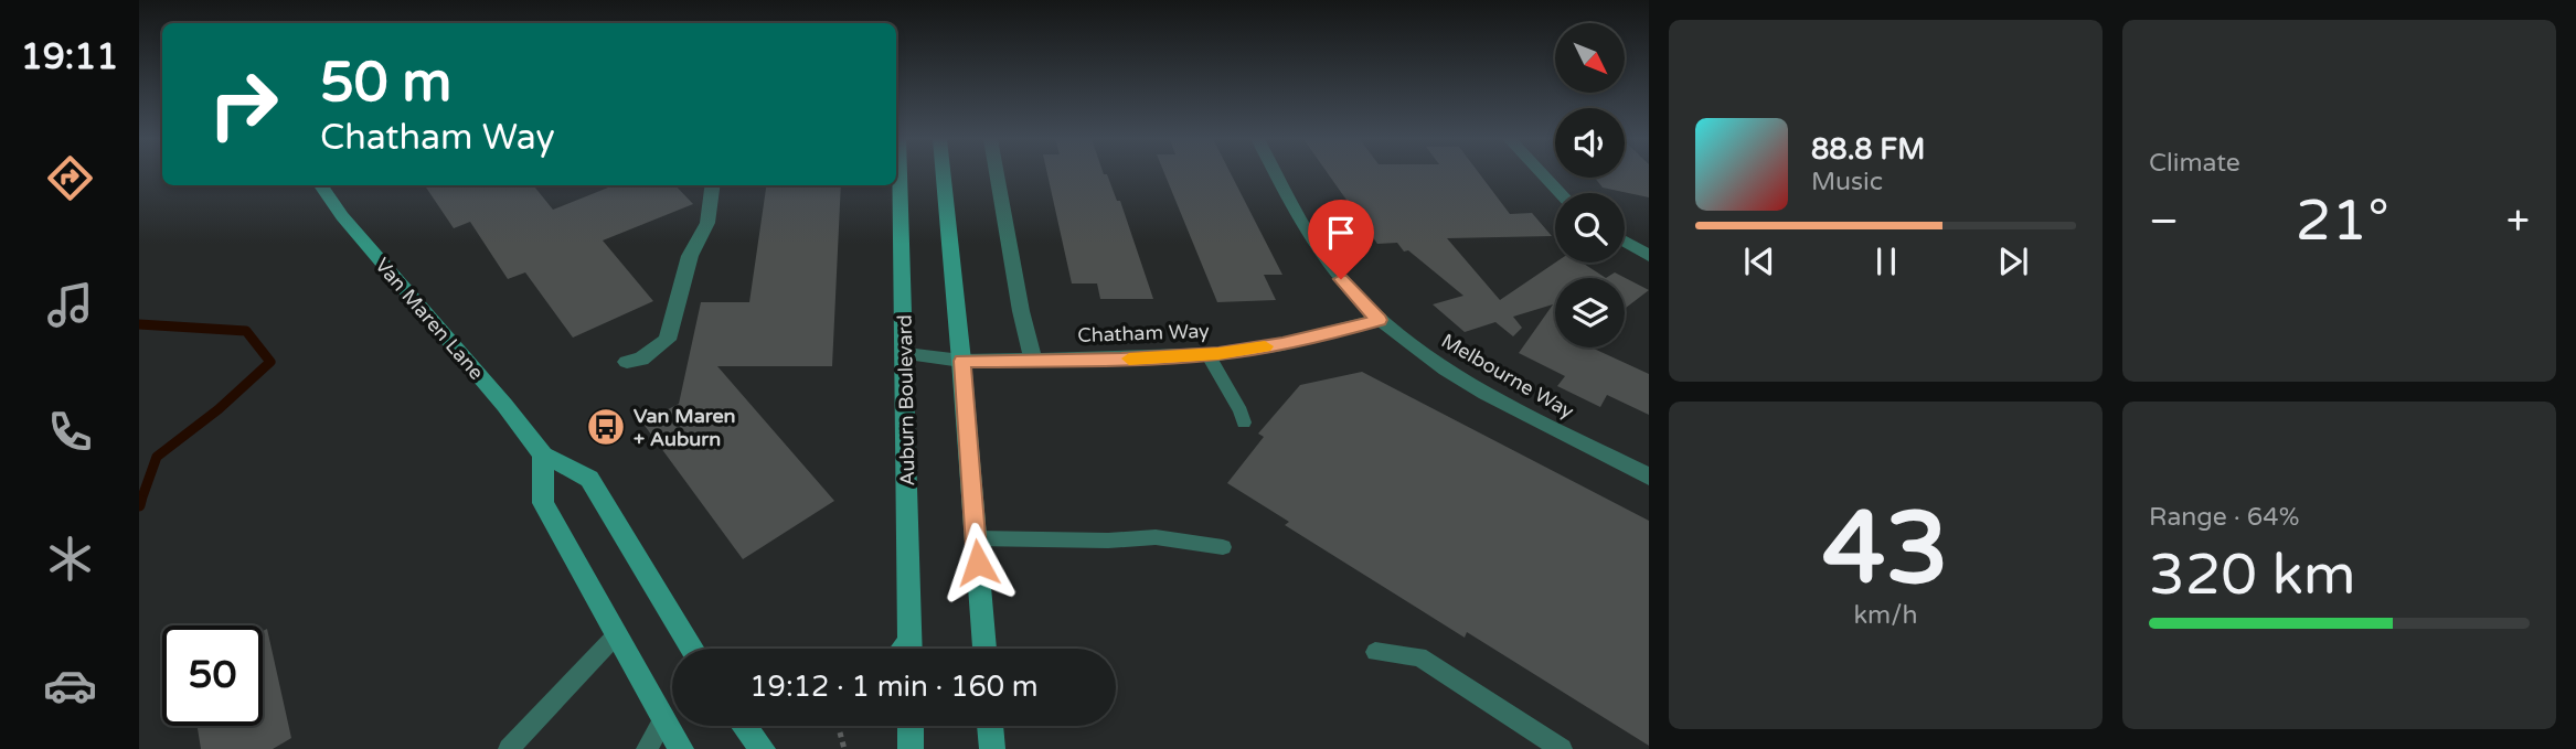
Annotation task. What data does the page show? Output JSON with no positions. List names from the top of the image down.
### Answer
{
  "streets": {
    "main road": ["Van Maren Lane", "Auburn Boulevard"],
    "street": ["Chatham Way", "Melbourne Way"]
  },
  "crossings": [
    ["Chatham Way", "Melbourne Way"],
    ["Chatham Way", "Auburn Boulevard"]
  ],
  "places": {
    "bus stop": ["Van Maren + Auburn"]
  },
  "north": "bottom right",
  "page": {
    "tabs": "19:11",
    "tile": [
      "Climate",
      ["43", "km/h"],
      ["Range · 64%", "320 km"]
    ],
    "turn": ["50 m", "Chatham Way"],
    "song": ["88.8 FM", "Music"],
    "heat": ["−", "21°", "+"],
    "limit": "50",
    "trip": "19:12 · 1 min · 160 m"
  }
}
